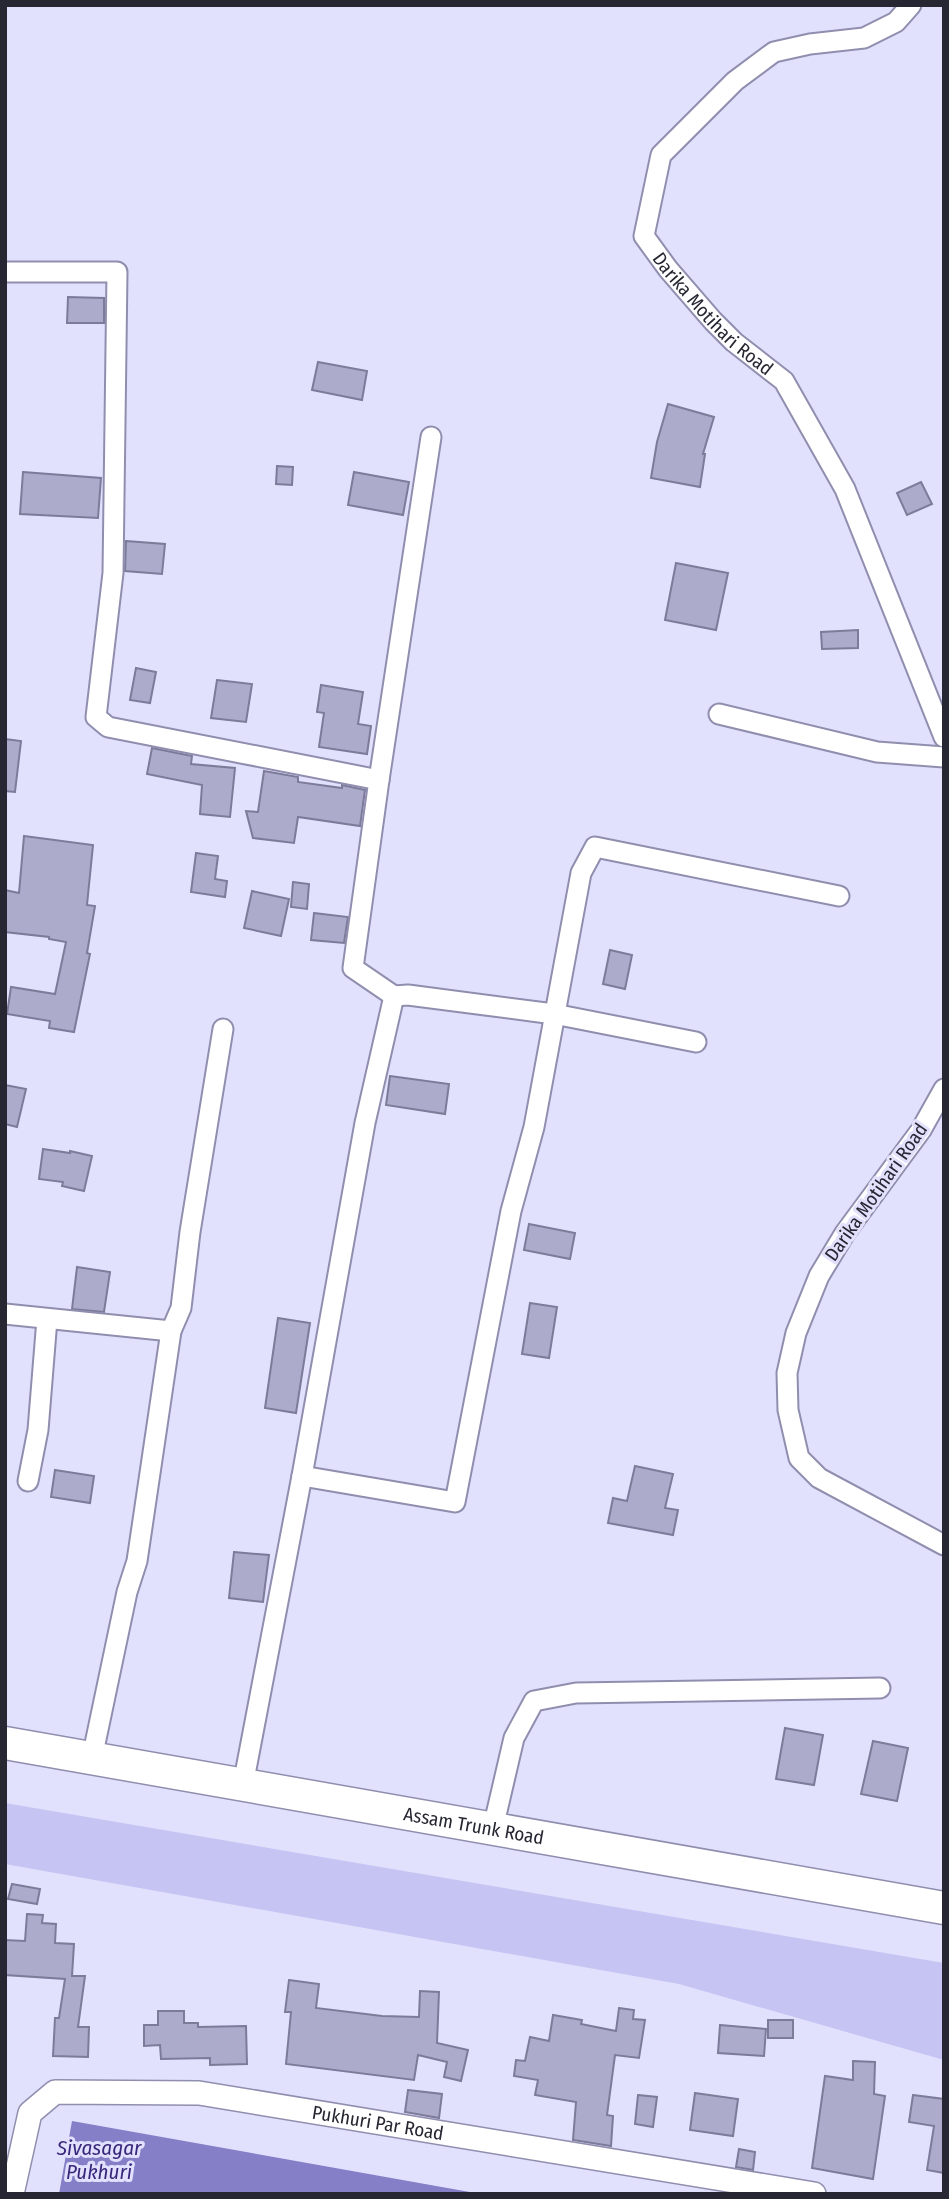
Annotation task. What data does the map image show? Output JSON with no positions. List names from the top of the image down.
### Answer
{
  "streets": {
    "highway": ["Assam Trunk Road"],
    "street": ["Darika Motihari Road", "Pukhuri Par Road"]
  },
  "water": ["Sivasagar Pukhuri"]
}
